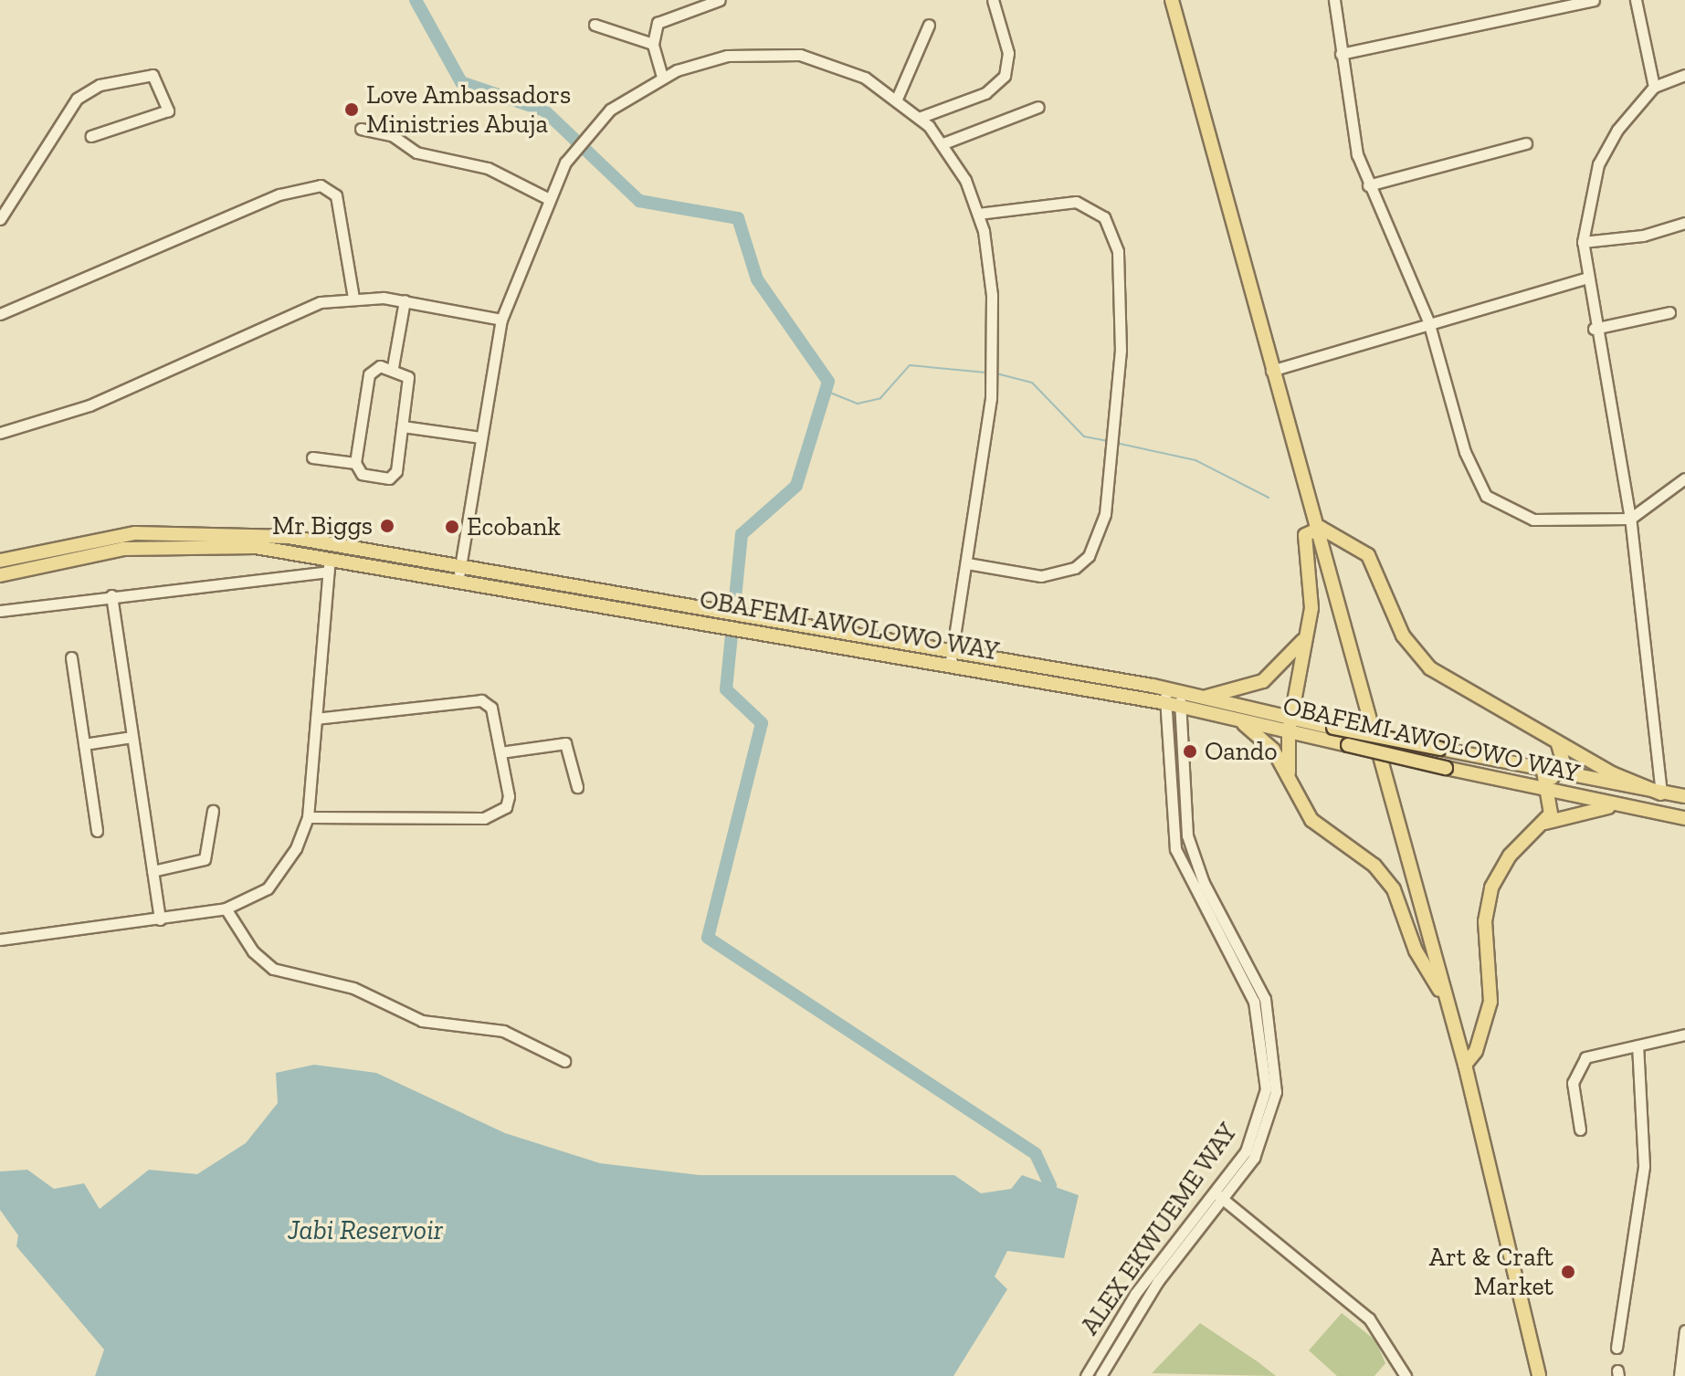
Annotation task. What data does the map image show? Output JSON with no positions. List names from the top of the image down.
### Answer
{
  "streets": {
    "main road": ["OBAFEMI AWOLOWO WAY"],
    "street": ["ALEX EKWUEME WAY"]
  },
  "crossings": [
    ["OBAFEMI AWOLOWO WAY", "ALEX EKWUEME WAY"]
  ],
  "water": ["Jabi Reservoir"],
  "places": [
    "Love Ambassadors Ministries Abuja",
    "Mr Biggs",
    "Ecobank",
    "Oando",
    "Art & Craft Market"
  ]
}
